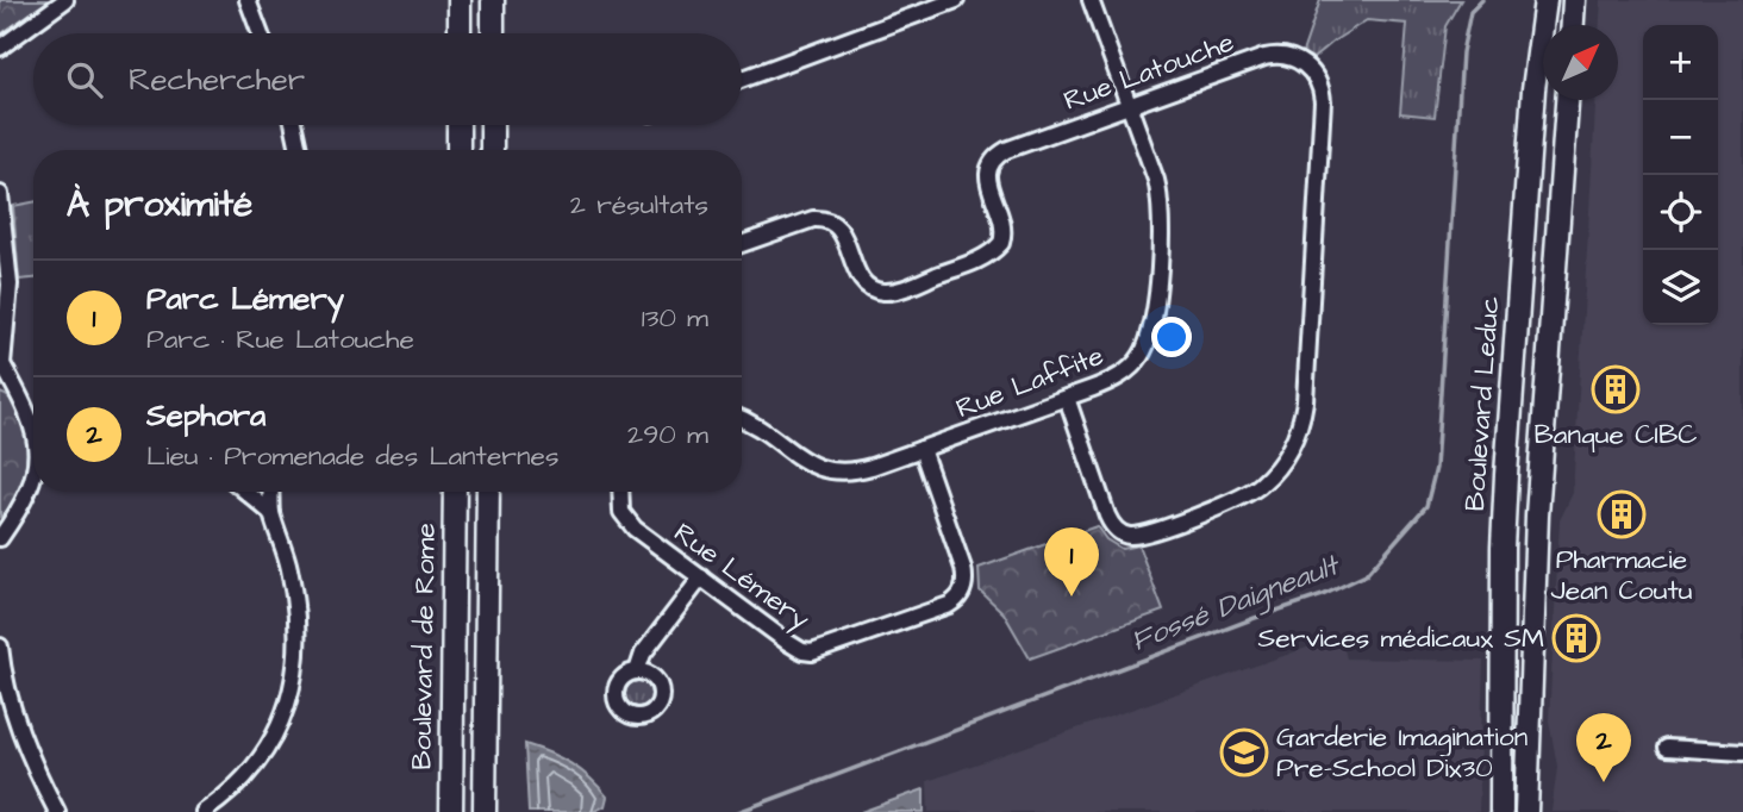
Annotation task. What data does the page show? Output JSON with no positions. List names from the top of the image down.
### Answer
{
  "streets": {
    "street": [
      "Rue Latouche",
      "Rue Laffite",
      "Boulevard Leduc",
      "Rue Lémery",
      "Boulevard de Rome"
    ]
  },
  "crossings": [
    ["Rue Latouche", "Rue Laffite"],
    ["Rue Laffite", "Rue Lémery"]
  ],
  "water": ["Fossé Daigneault"],
  "places": {
    "building": ["Banque CIBC", "Pharmacie Jean Coutu", "Services médicaux SM"],
    "school or university": ["Garderie Imagination Pre-School Dix30"]
  },
  "north": "top right",
  "page": {
    "map_buttons": ["+", "−"],
    "search": "Rechercher",
    "heading": ["À proximité", "2 résultats"],
    "list": [
      {
        "mark": "1",
        "name": "Parc Lémery",
        "note": "Parc · Rue Latouche",
        "value": "130 m"
      },
      {
        "mark": "2",
        "name": "Sephora",
        "note": "Lieu · Promenade des Lanternes",
        "value": "290 m"
      }
    ],
    "pins": ["1", "2"]
  }
}
